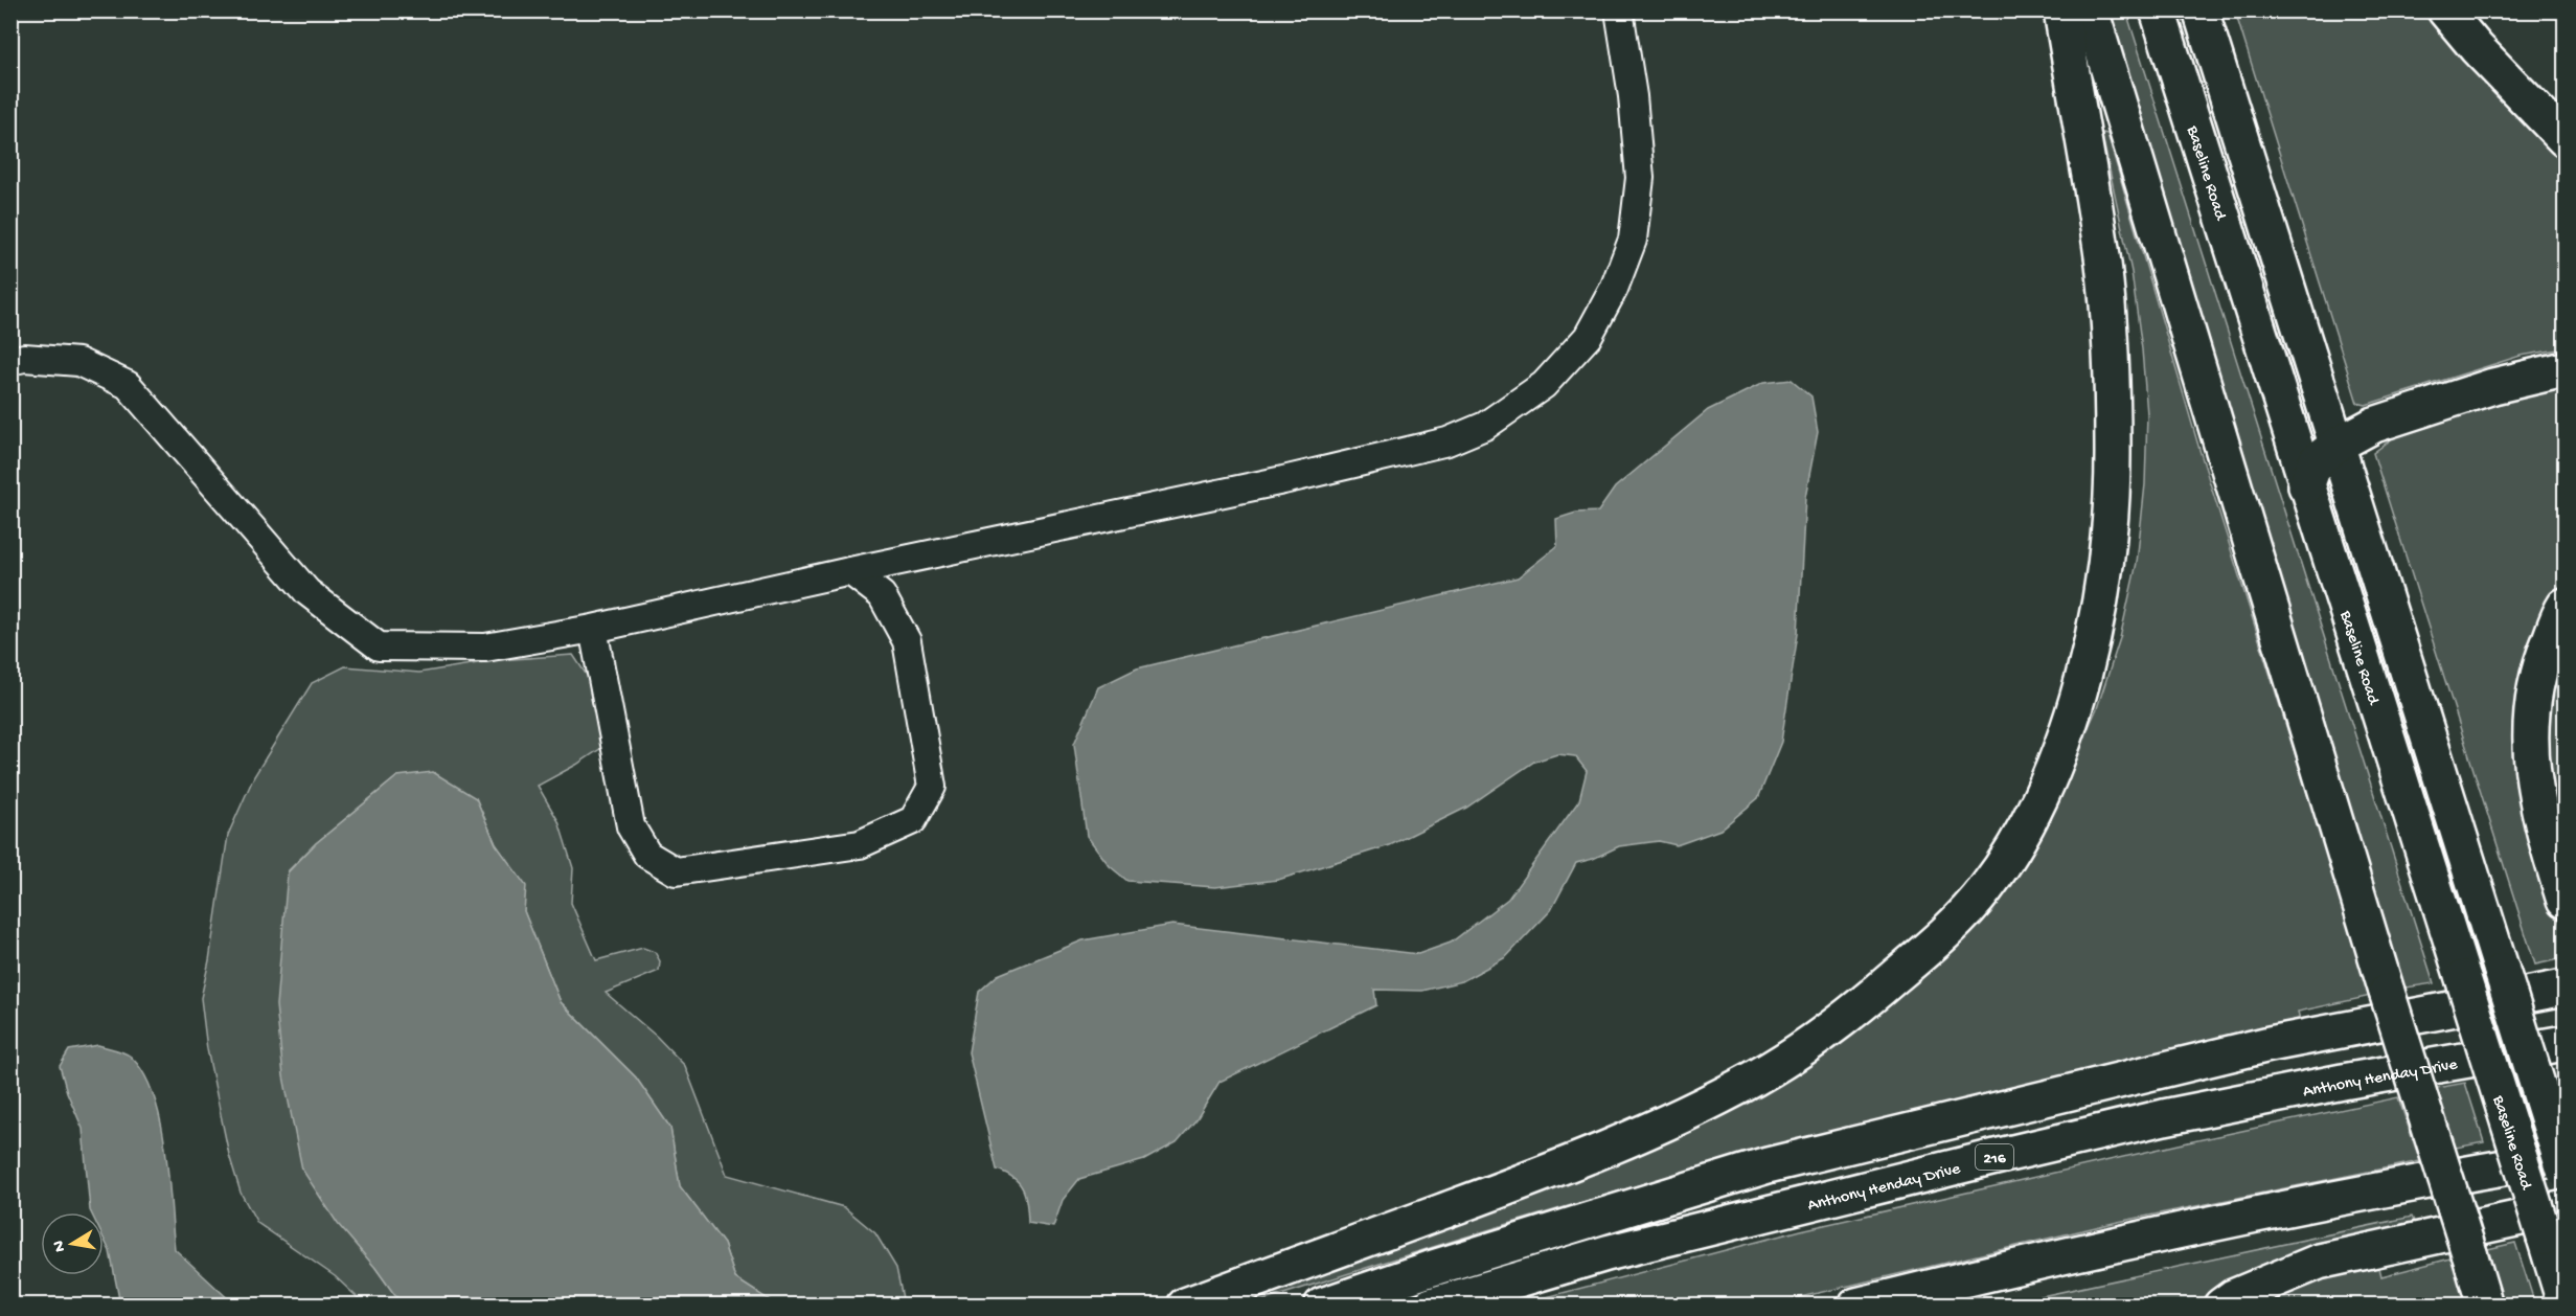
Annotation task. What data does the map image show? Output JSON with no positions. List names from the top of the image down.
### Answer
{
  "streets": {
    "main road": ["Baseline Road", "Anthony Henday Drive", "216"]
  },
  "north": "left"
}
